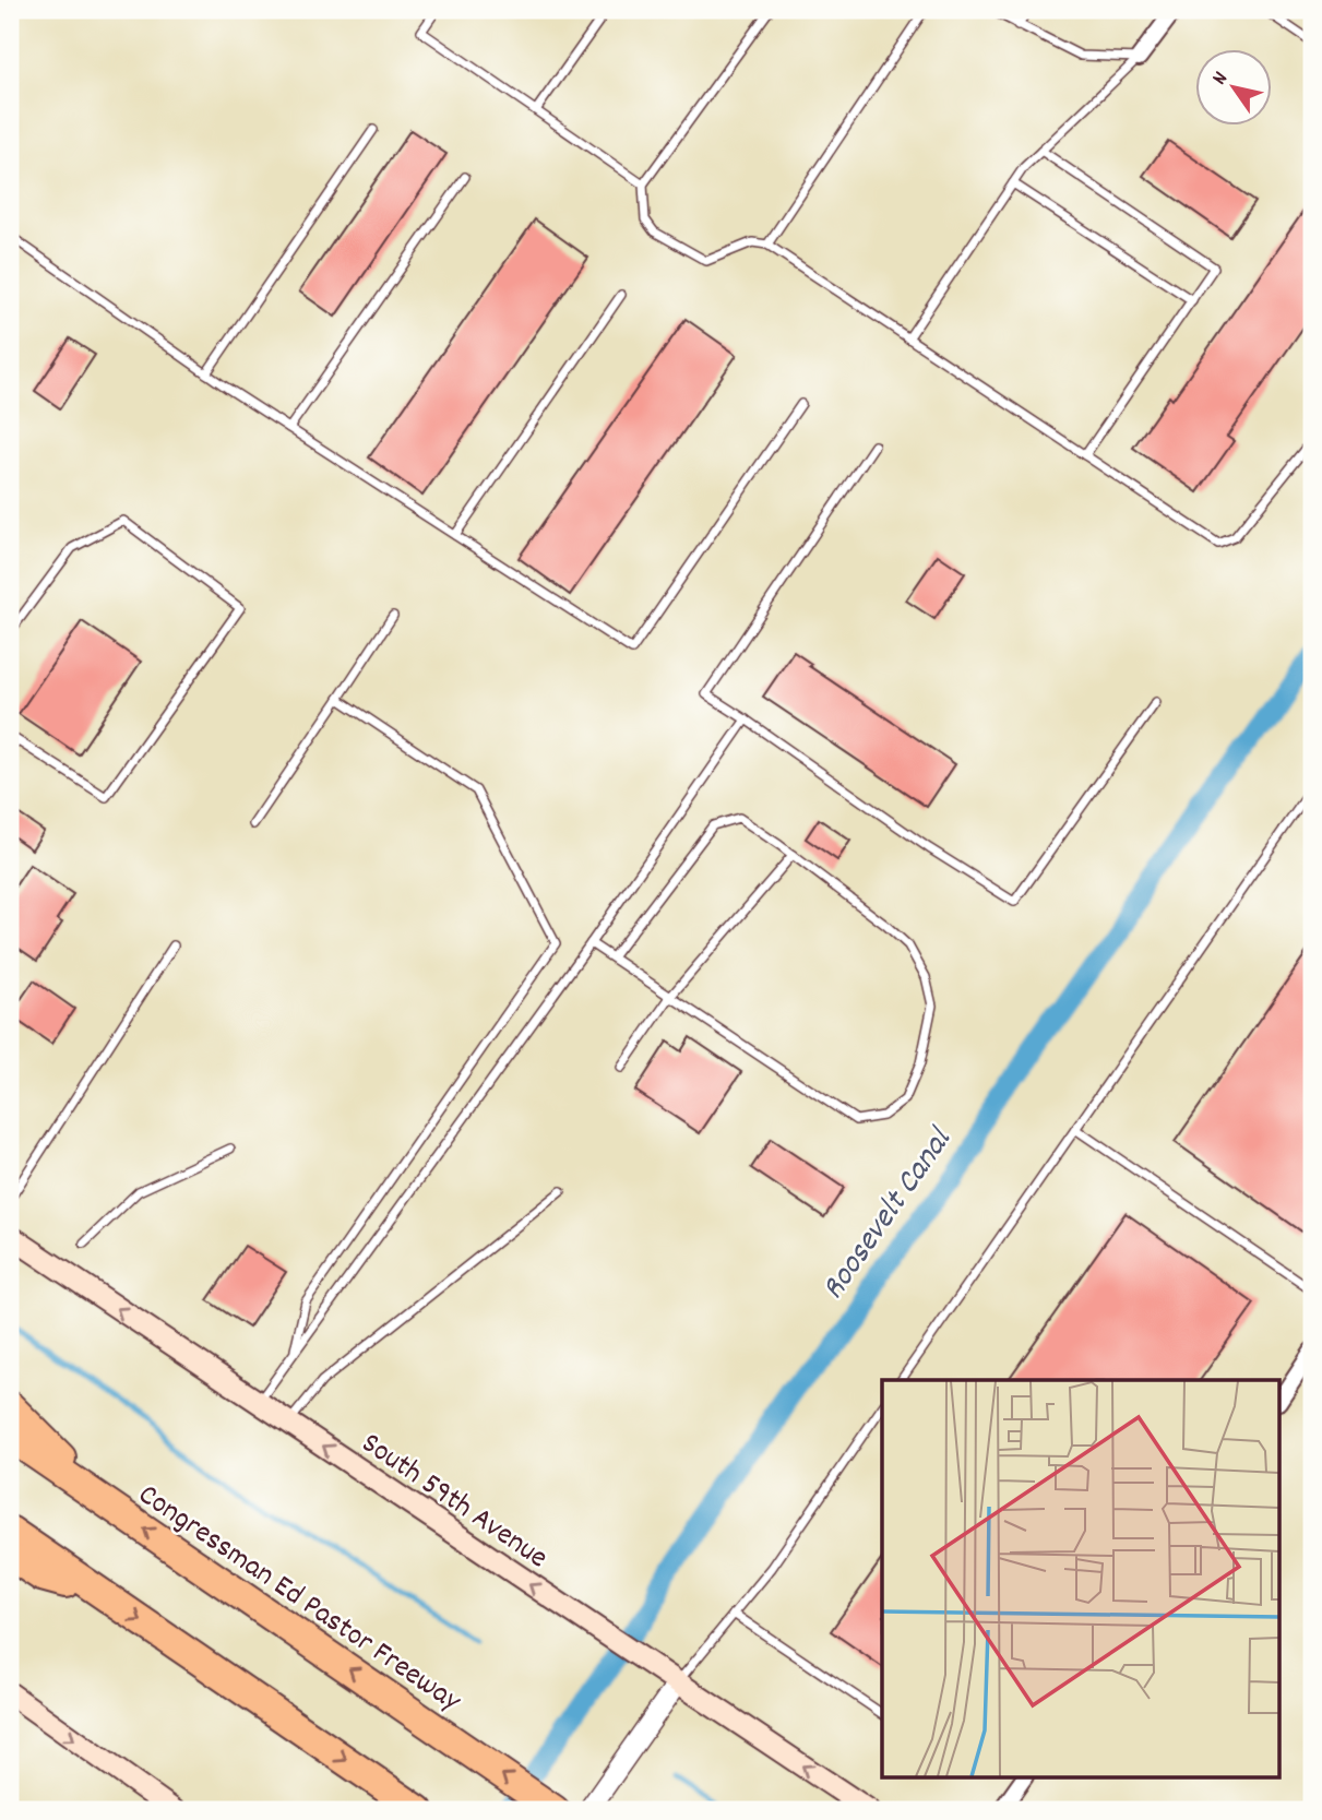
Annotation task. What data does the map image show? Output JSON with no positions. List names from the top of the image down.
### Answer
{
  "streets": {
    "highway": ["Congressman Ed Pastor Freeway"],
    "main road": ["South 59th Avenue"]
  },
  "one_way": ["South 59th Avenue"],
  "water": ["Roosevelt Canal"],
  "north": "top left"
}
